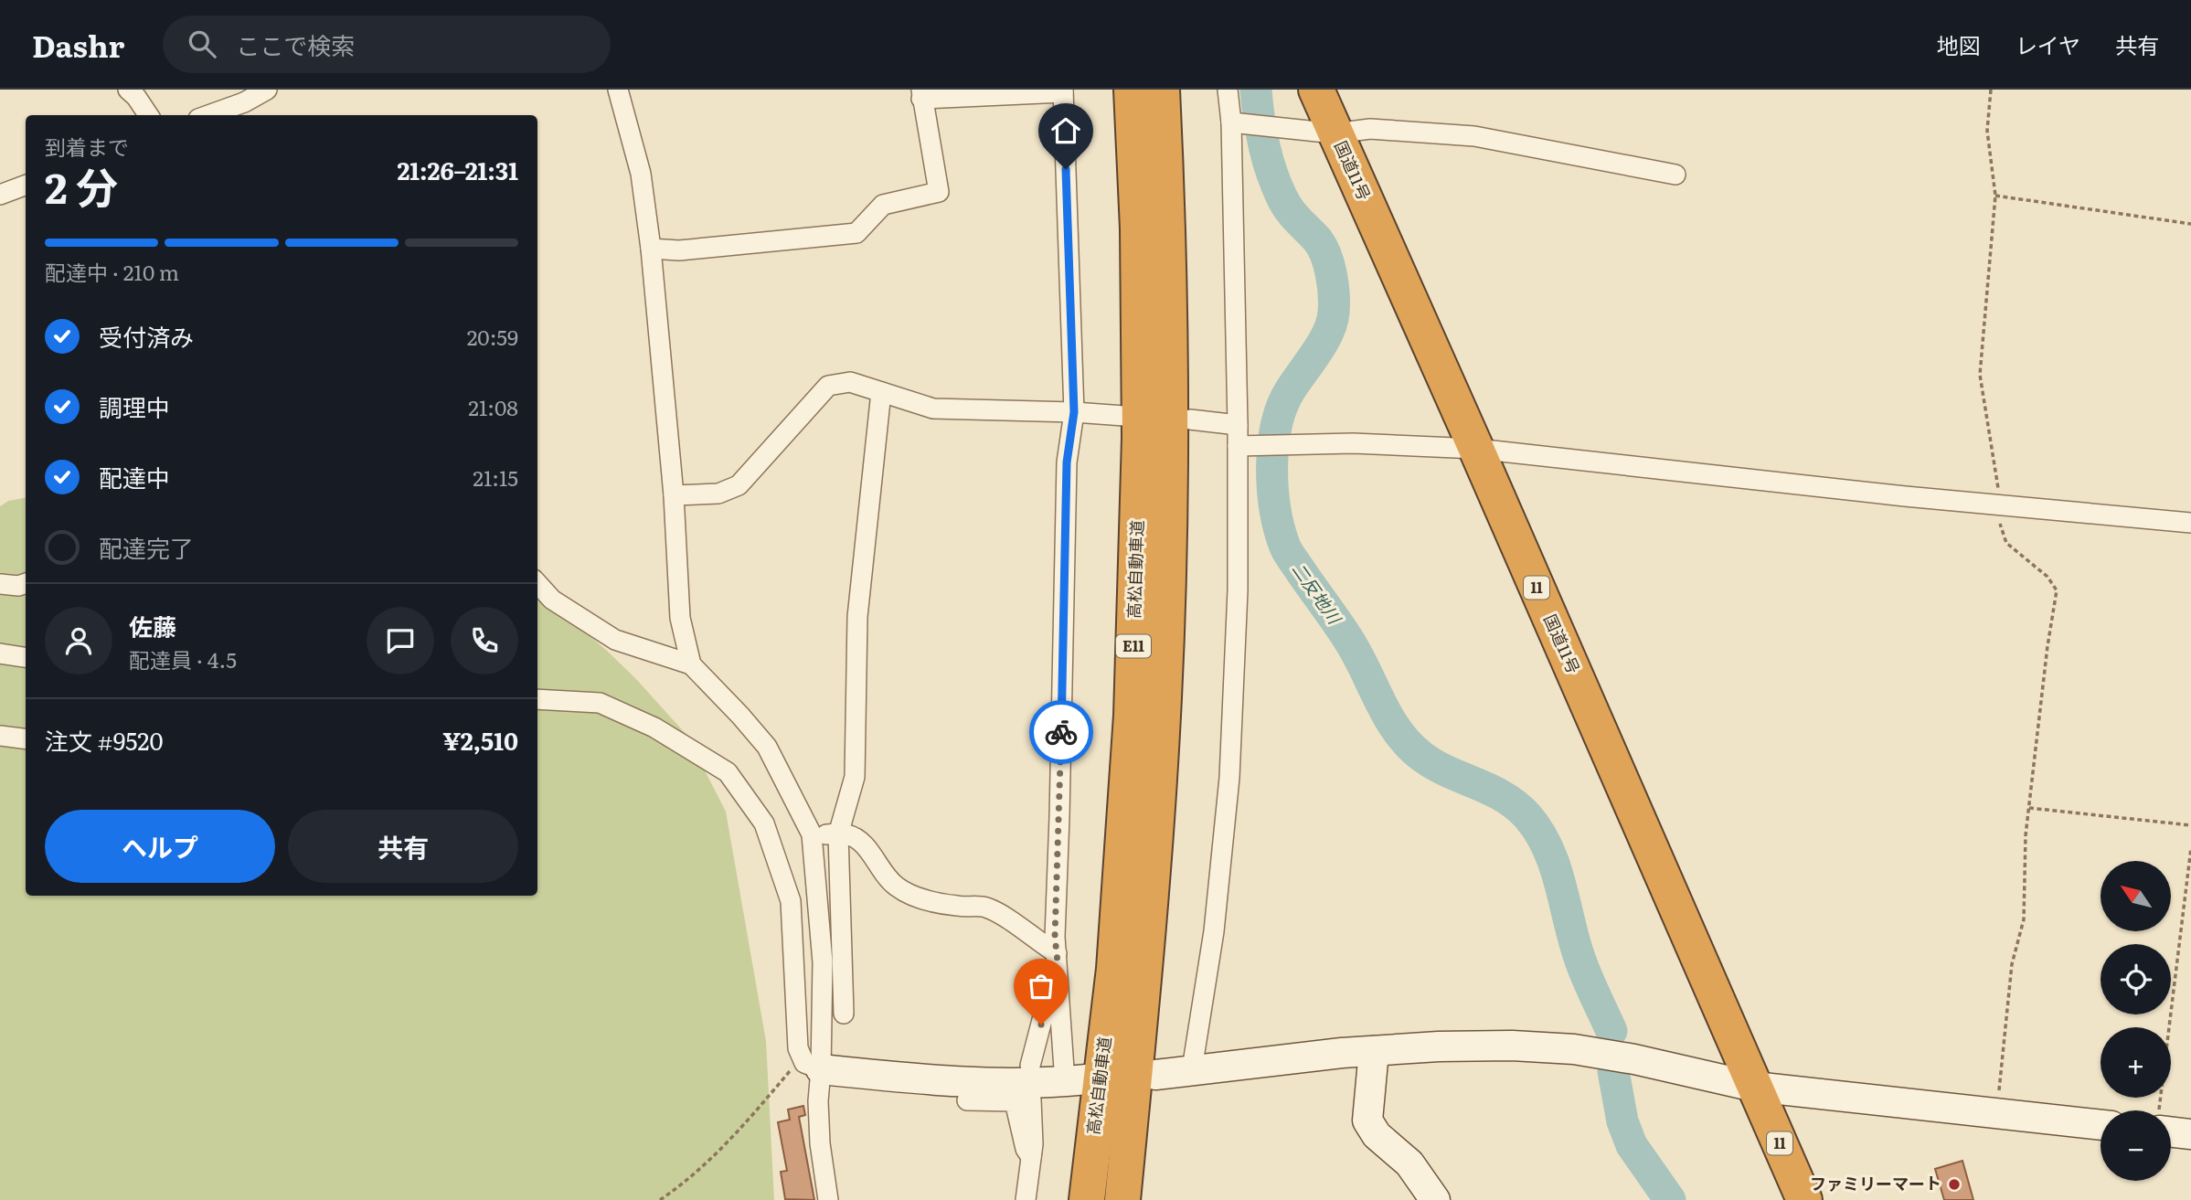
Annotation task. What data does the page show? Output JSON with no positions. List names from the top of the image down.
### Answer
{
  "streets": {
    "highway": [
      "国道11号",
      "高松自動車道",
      "11",
      "E11"
    ]
  },
  "water": ["二反地川"],
  "places": ["ファミリーマート"],
  "north": "top left",
  "page": {
    "header": "Dashr",
    "search": "ここで検索",
    "nav": ["地図", "レイヤ", "共有"],
    "heading": ["2 分", "到着まで", "21:26–21:31"],
    "panel": [
      "佐藤",
      "配達員 · 4.5",
      "注文 #9520",
      "¥2,510"
    ],
    "bar": "配達中 · 210 m",
    "list": [
      ["受付済み", "20:59"],
      ["調理中", "21:08"],
      ["配達中", "21:15"],
      "配達完了"
    ],
    "buttons": ["ヘルプ", "共有"],
    "map_buttons": ["+", "−"]
  }
}
